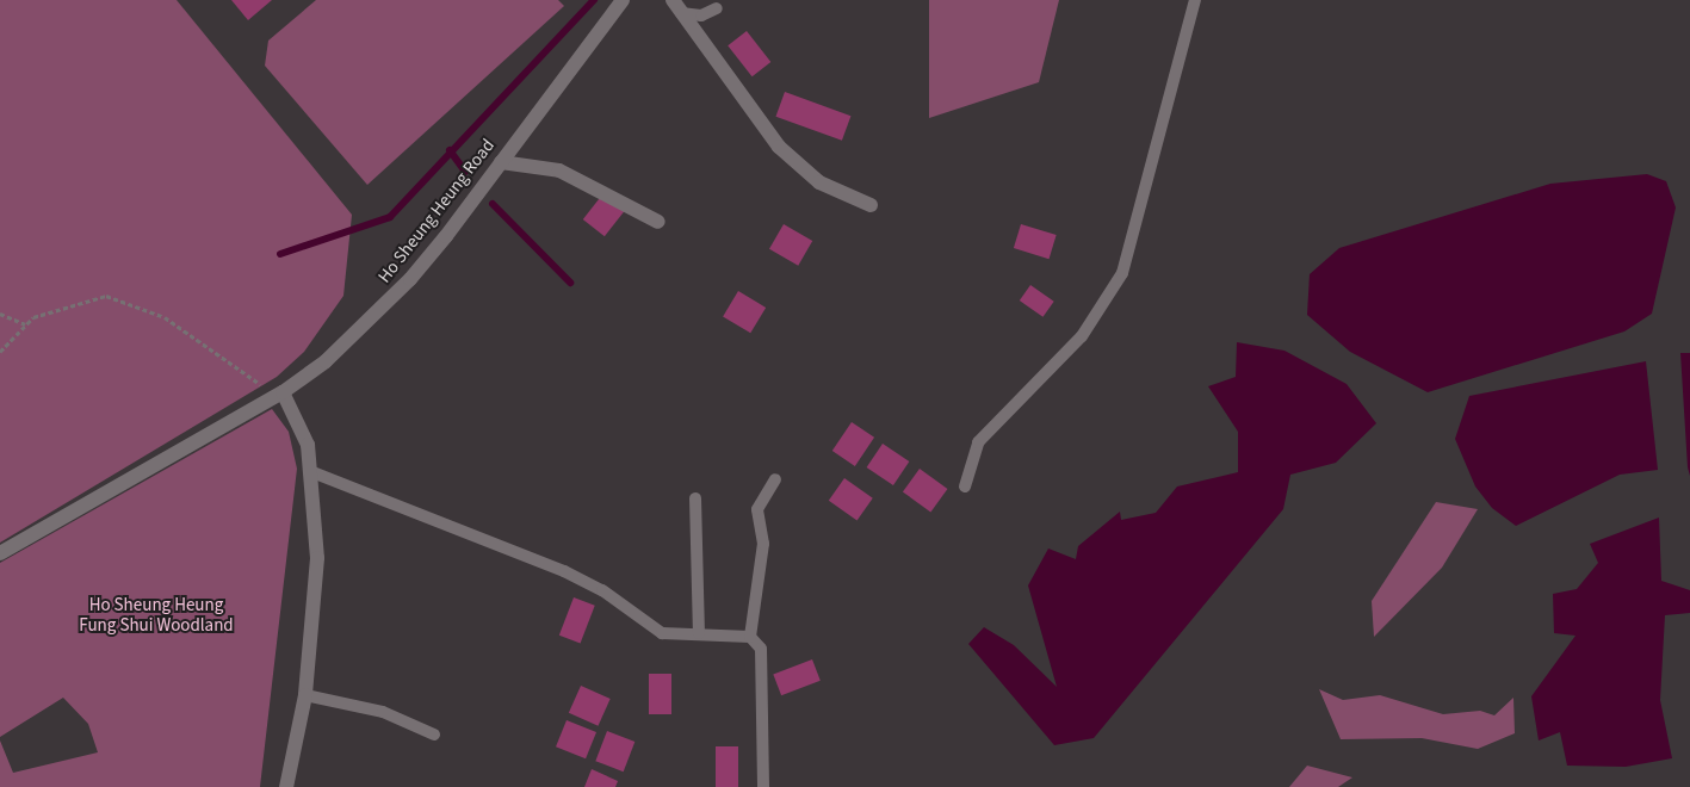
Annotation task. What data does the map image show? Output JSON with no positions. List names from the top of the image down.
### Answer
{
  "streets": {
    "street": ["Ho Sheung Heung Road"]
  },
  "parks": ["Ho Sheung Heung Fung Shui Woodland"]
}
